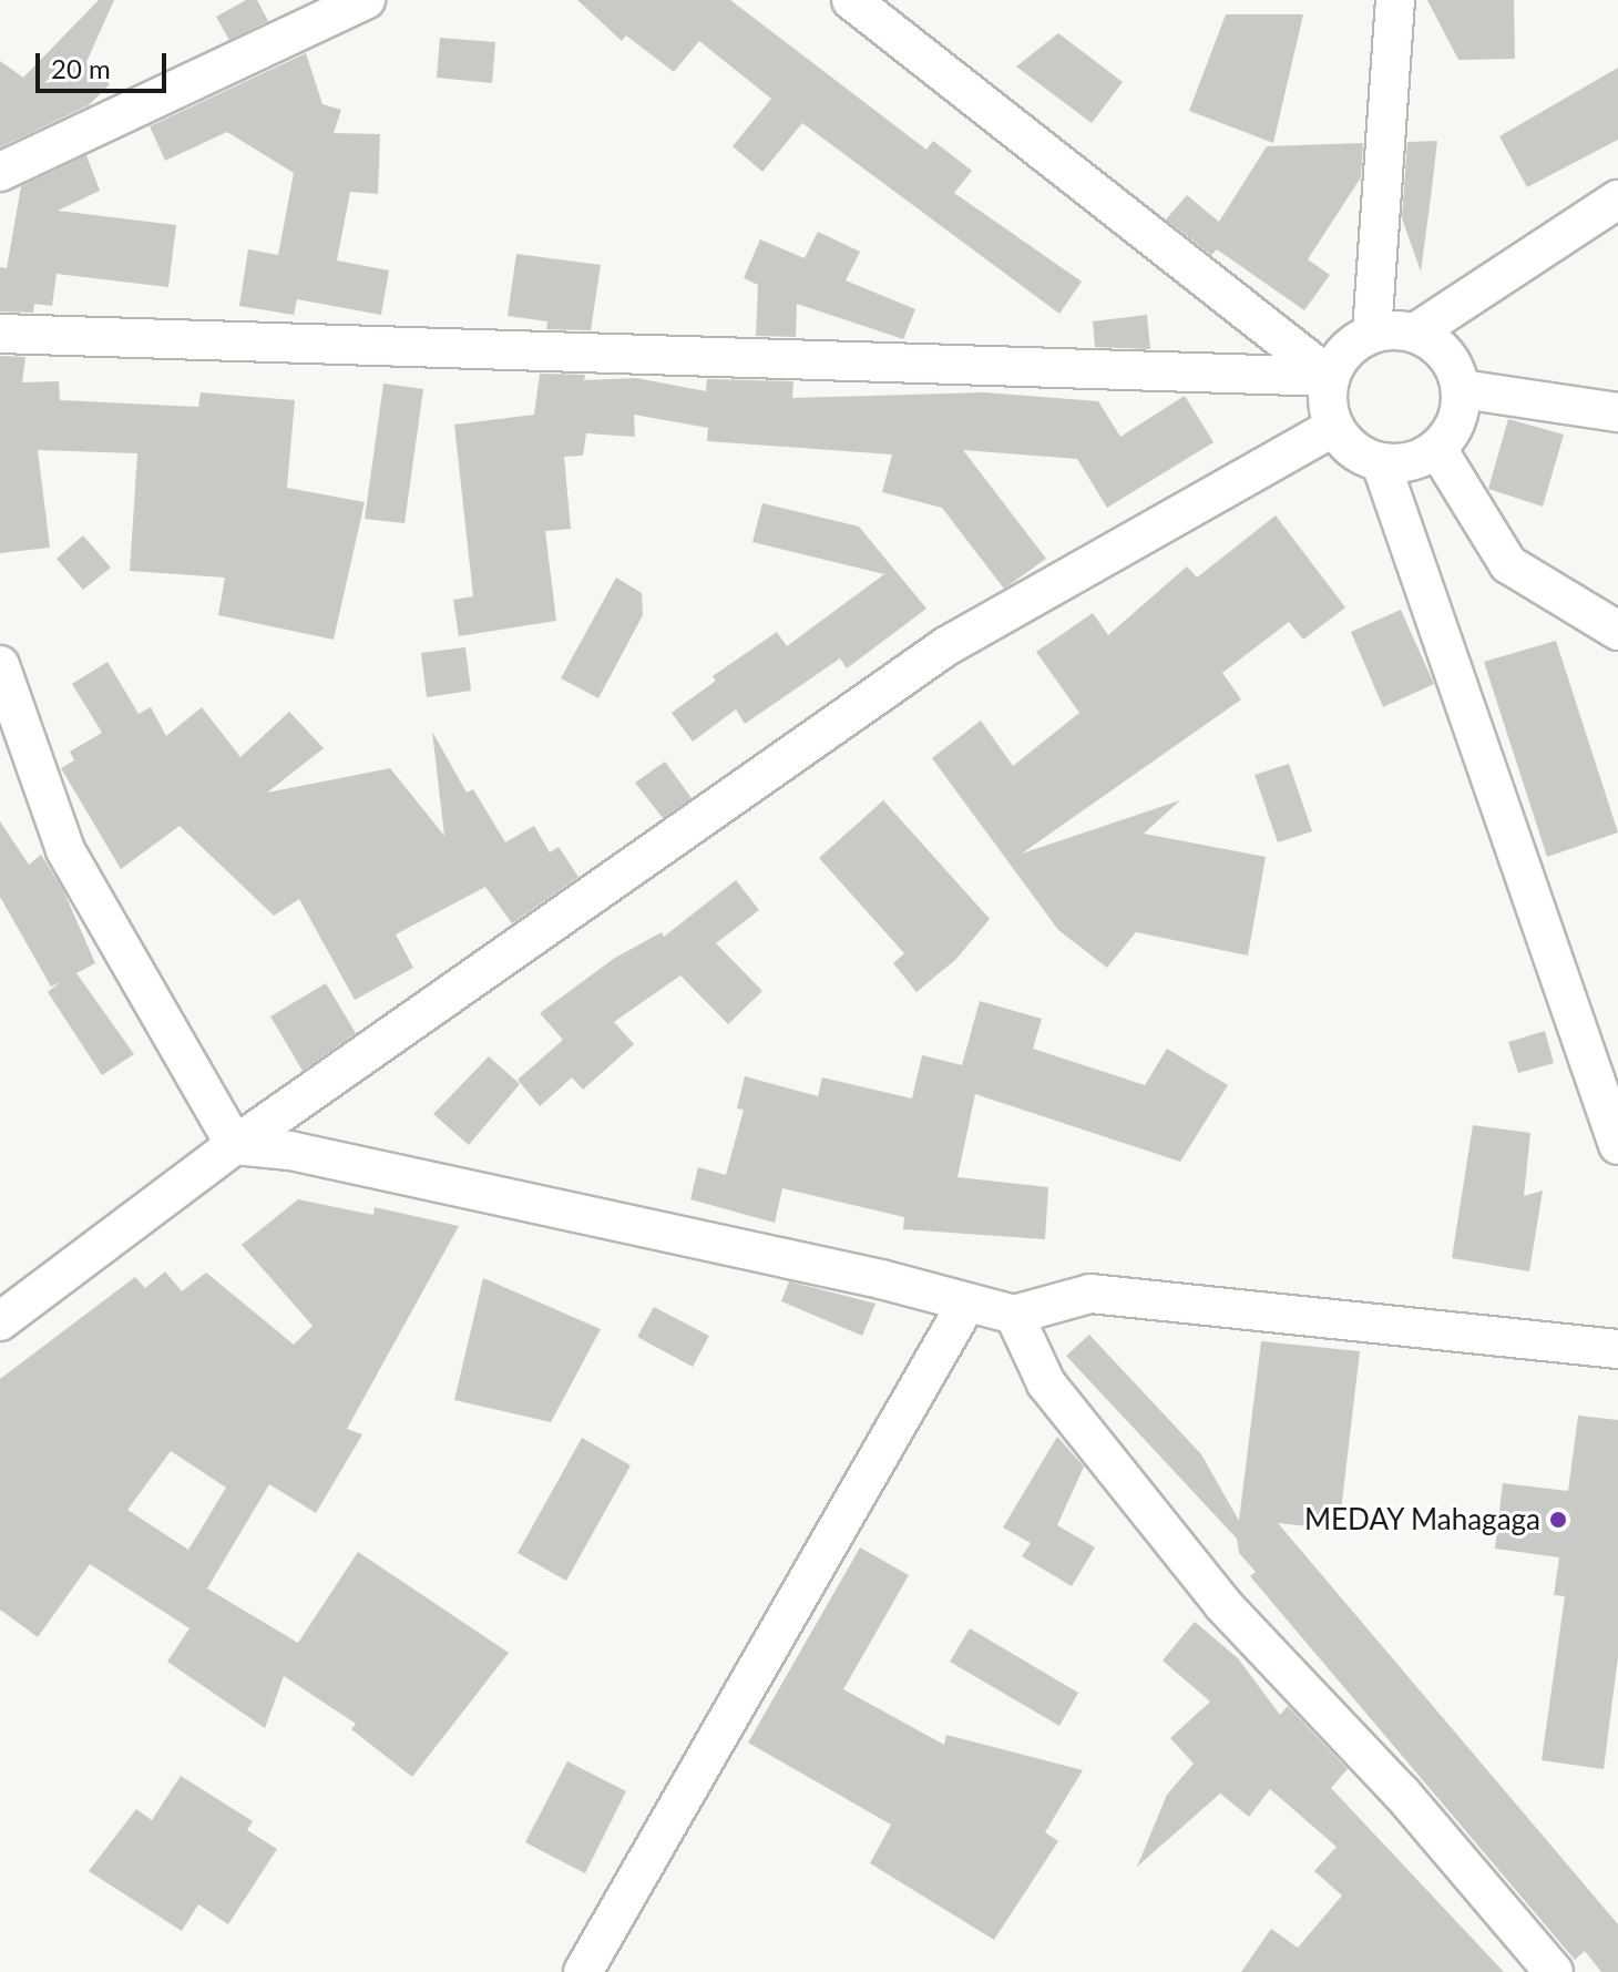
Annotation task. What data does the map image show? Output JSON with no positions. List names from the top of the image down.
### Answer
{
  "places": ["MEDAY Mahagaga"],
  "scale_bar": "20 m"
}
